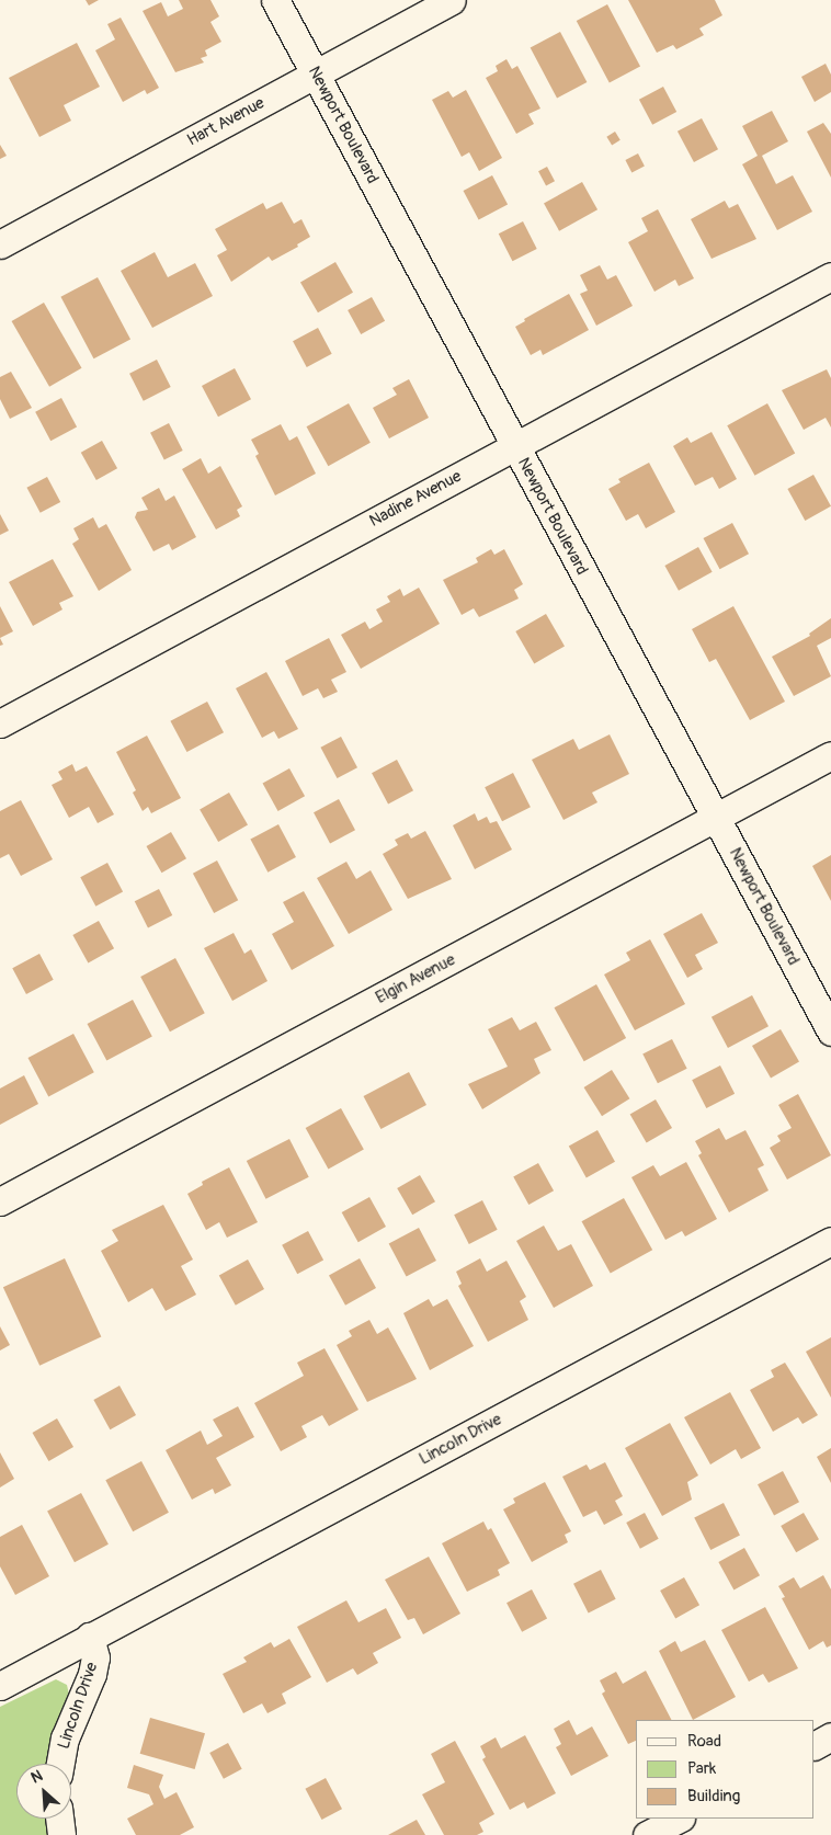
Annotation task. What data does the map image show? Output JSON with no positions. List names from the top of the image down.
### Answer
{
  "streets": {
    "street": [
      "Hart Avenue",
      "Newport Boulevard",
      "Nadine Avenue",
      "Elgin Avenue",
      "Lincoln Drive"
    ]
  },
  "crossings": [
    ["Hart Avenue", "Newport Boulevard"],
    ["Newport Boulevard", "Nadine Avenue"],
    ["Newport Boulevard", "Elgin Avenue"]
  ],
  "legend": ["Road", "Park", "Building"],
  "north": "top left"
}
